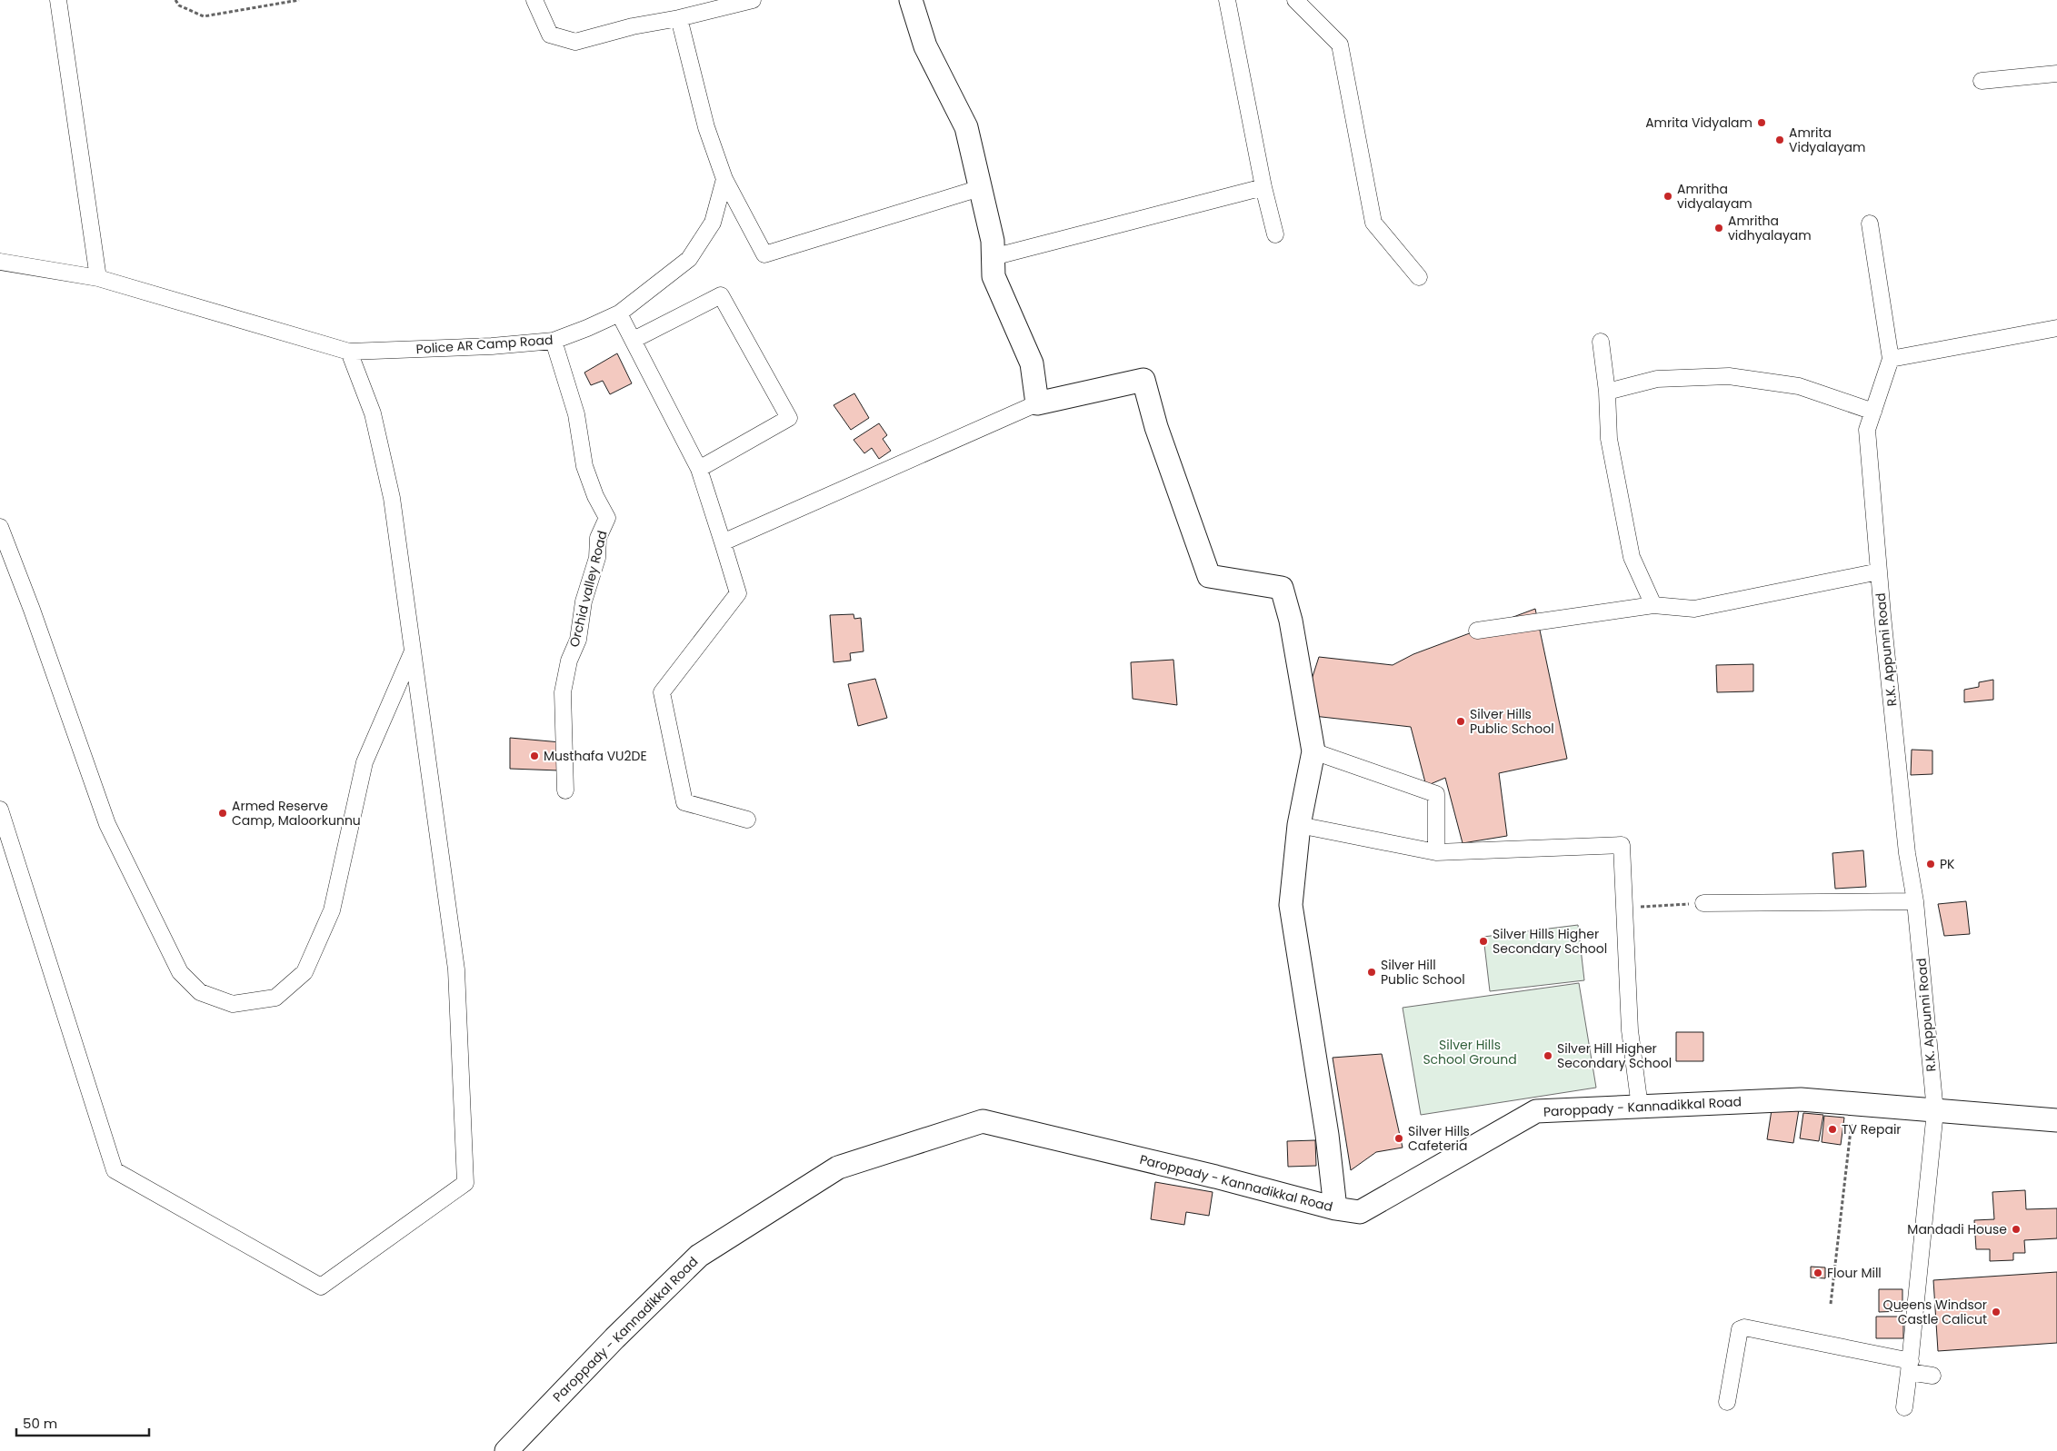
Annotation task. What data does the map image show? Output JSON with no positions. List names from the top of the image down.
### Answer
{
  "streets": {
    "main road": ["Paroppady - Kannadikkal Road"],
    "street": ["Police AR Camp Road", "Orchid valley Road", "R.K. Appunni Road"]
  },
  "crossings": [
    ["Police AR Camp Road", "Orchid valley Road"],
    ["R.K. Appunni Road", "Paroppady - Kannadikkal Road"]
  ],
  "parks": ["Silver Hills School Ground"],
  "places": [
    "Amrita Vidyalam",
    "Amrita Vidyalayam",
    "Amritha vidyalayam",
    "Amritha vidhyalayam",
    "Silver Hills Public School",
    "Musthafa VU2DE",
    "Armed Reserve Camp, Maloorkunnu",
    "PK",
    "Silver Hills Higher Secondary School",
    "Silver Hill Public School",
    "Silver Hill Higher Secondary School",
    "TV Repair",
    "Silver Hills Cafeteria",
    "Mandadi House",
    "Flour Mill",
    "Queens Windsor Castle Calicut"
  ],
  "scale_bar": "50 m"
}
